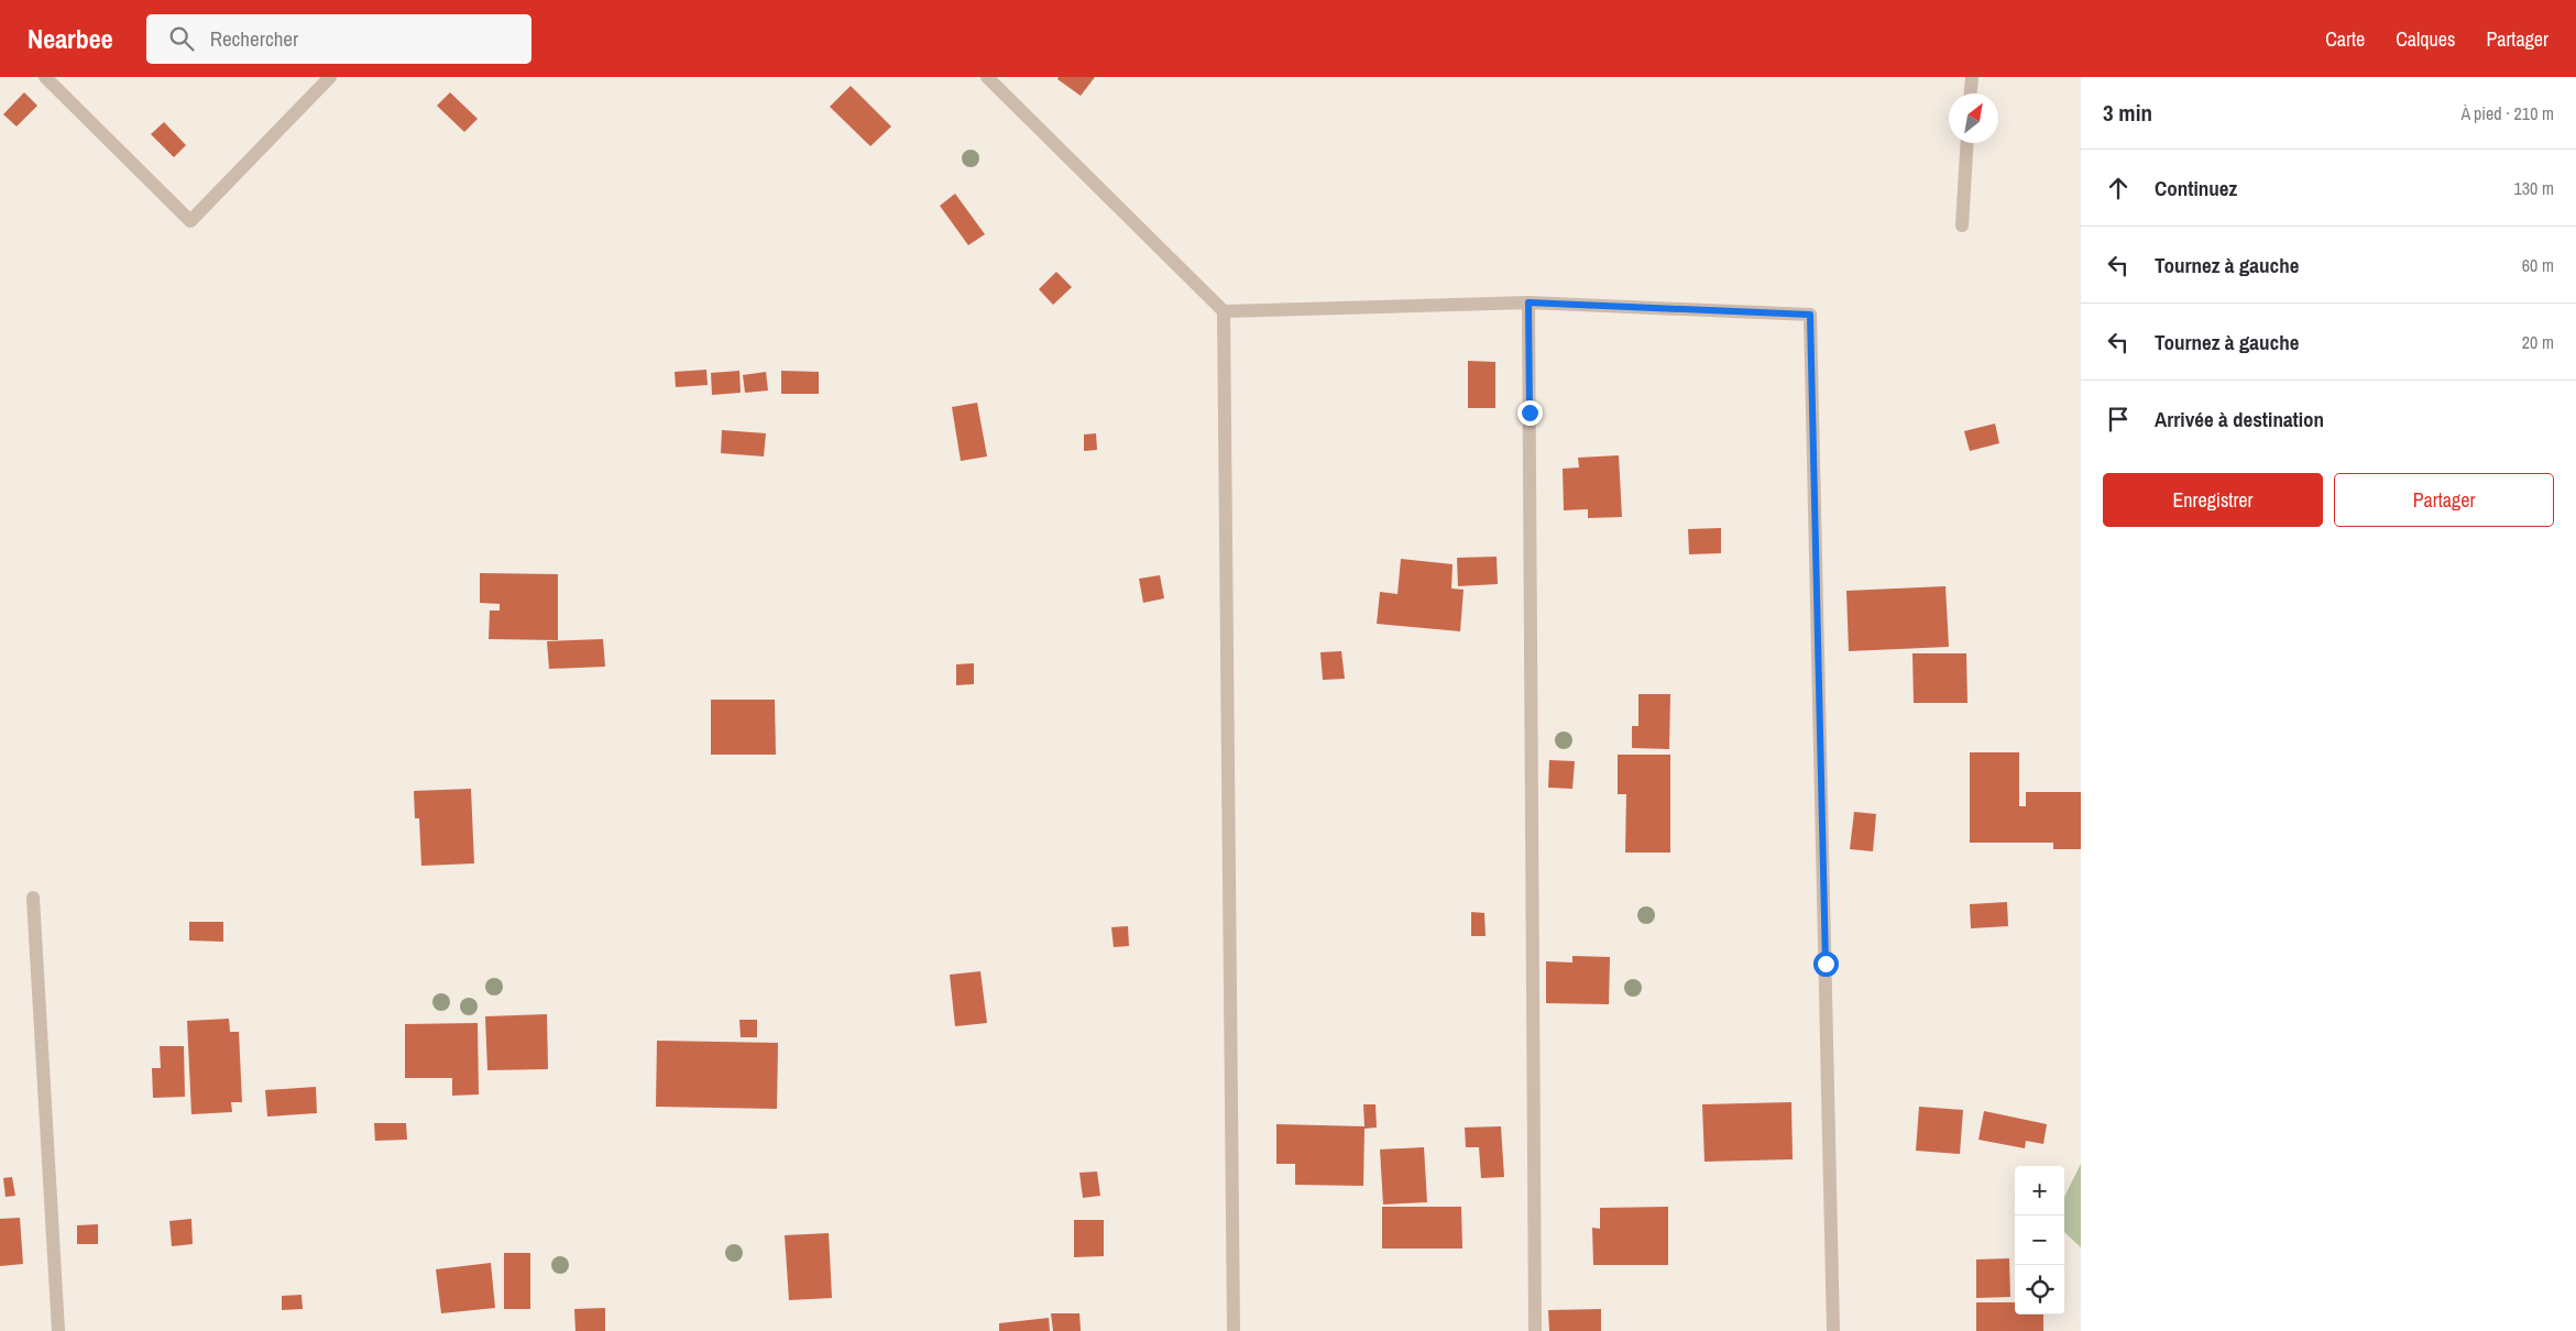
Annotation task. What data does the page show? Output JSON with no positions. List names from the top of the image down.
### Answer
{
  "north": "top right",
  "page": {
    "header": "Nearbee",
    "search": "Rechercher",
    "nav": ["Carte", "Calques", "Partager"],
    "heading": ["3 min", "À pied · 210 m"],
    "list": [
      ["Continuez", "130 m"],
      ["Tournez à gauche", "60 m"],
      ["Tournez à gauche", "20 m"],
      "Arrivée à destination"
    ],
    "buttons": ["Enregistrer", "Partager"],
    "map_buttons": ["+", "−"]
  }
}
